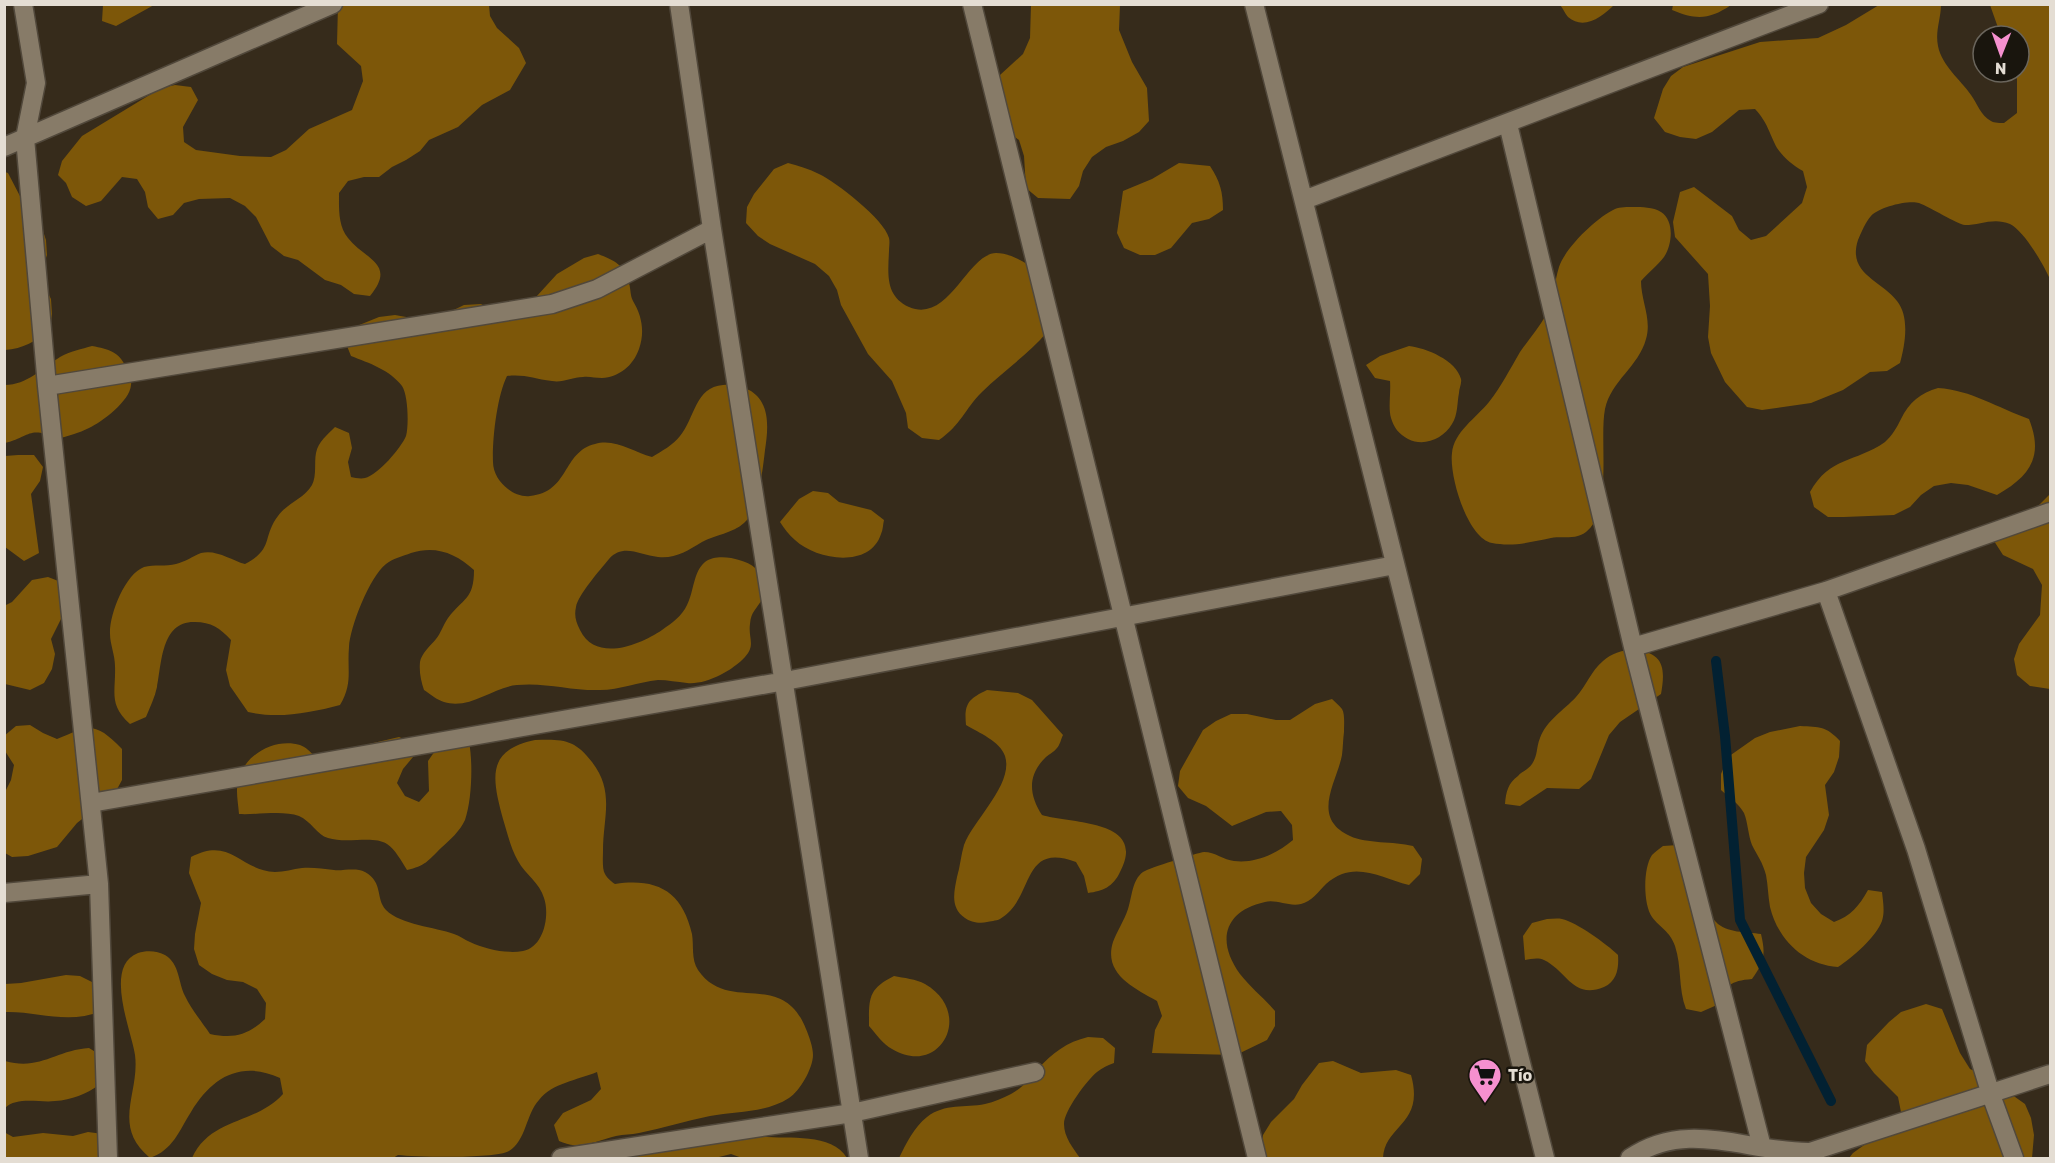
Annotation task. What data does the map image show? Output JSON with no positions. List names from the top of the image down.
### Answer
{
  "places": {
    "supermarket": ["Tío"]
  },
  "north": "bottom"
}
